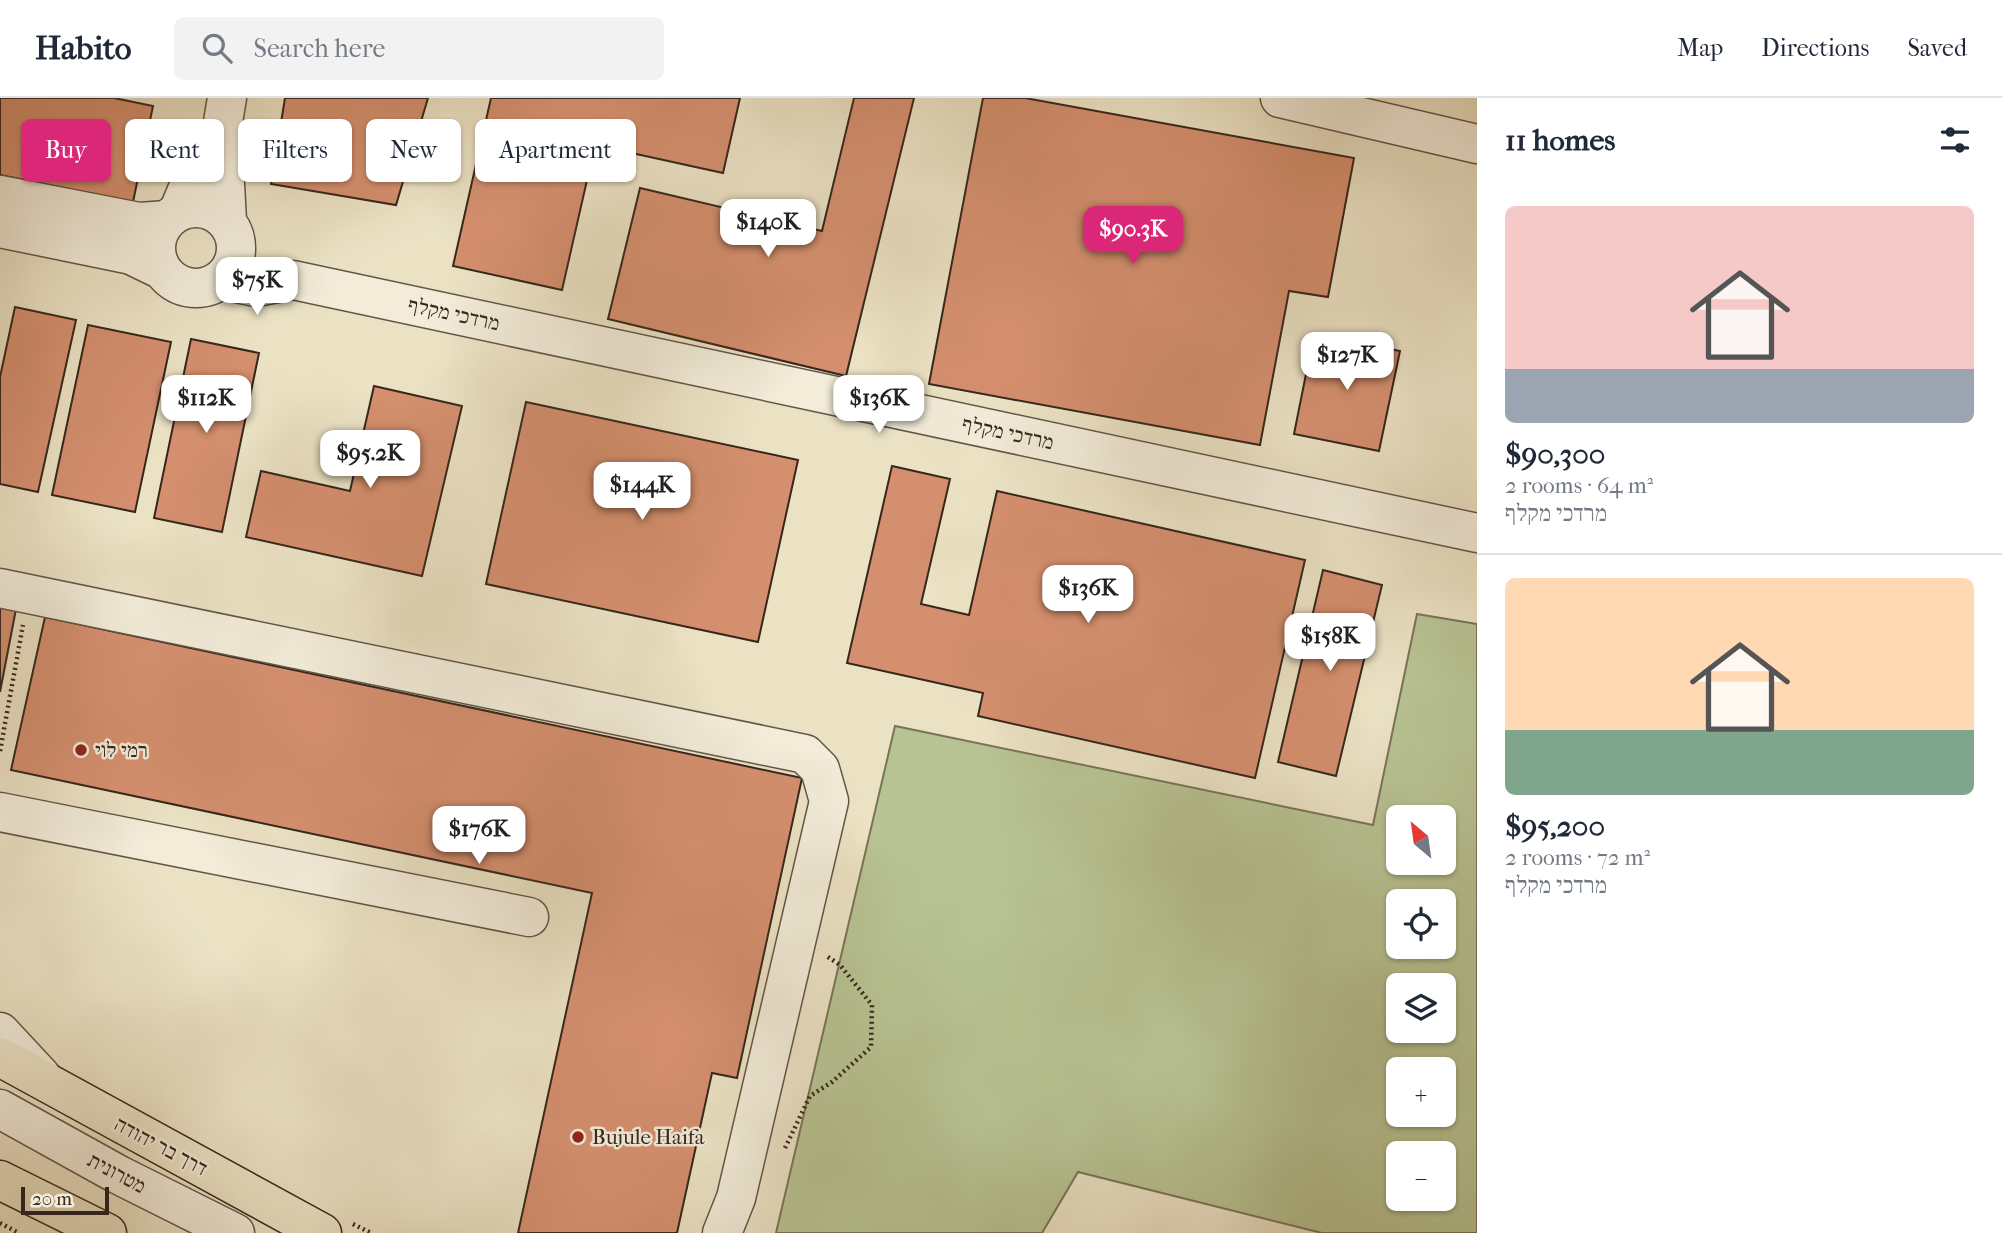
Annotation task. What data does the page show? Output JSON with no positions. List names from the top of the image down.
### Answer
{
  "streets": {
    "main road": ["דרך בר יהודה"],
    "street": ["מרדכי מקלף", "מטרונית"]
  },
  "places": ["רמי לוי", "Bujule Haifa"],
  "scale_bar": "20 m",
  "north": "top left",
  "page": {
    "header": "Habito",
    "search": "Search here",
    "nav": ["Map", "Directions", "Saved"],
    "heading": "11 homes",
    "chip": [
      "Buy",
      "Rent",
      "Filters",
      "New",
      "Apartment"
    ],
    "list": [
      {
        "name": "$90,300",
        "note": "2 rooms · 64 m² · מרדכי מקלף"
      },
      {
        "name": "$95,200",
        "note": "2 rooms · 72 m² · מרדכי מקלף"
      }
    ],
    "price": [
      "$140K",
      "$90.3K",
      "$75K",
      "$127K",
      "$112K",
      "$136K",
      "$95.2K",
      "$144K",
      "$136K",
      "$158K",
      "$176K"
    ],
    "map_buttons": ["+", "−"],
    "scale": "20 m"
  }
}
